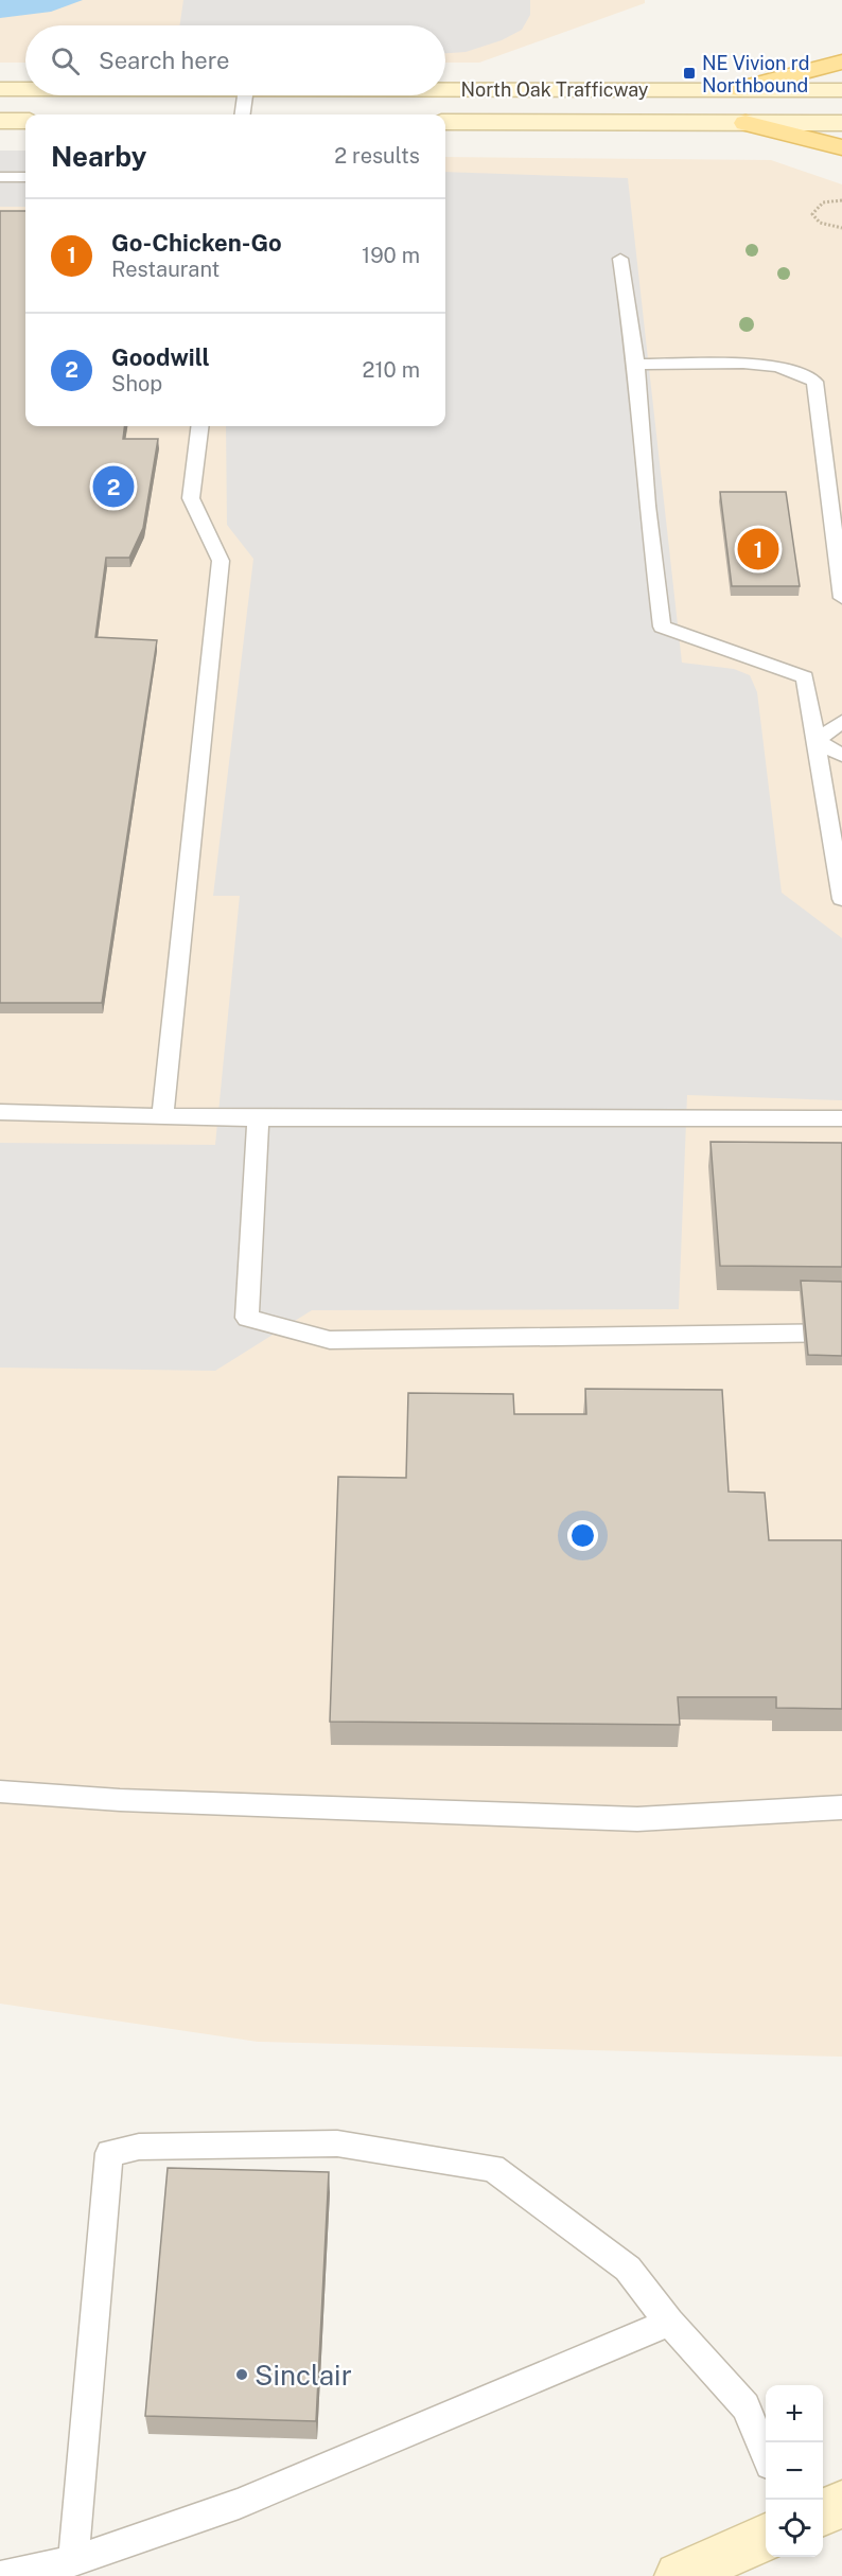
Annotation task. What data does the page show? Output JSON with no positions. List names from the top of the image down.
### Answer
{
  "streets": {
    "main road": ["North Oak Trafficway"]
  },
  "places": {
    "transit": ["NE Vivion rd Northbound"],
    "other": ["Sinclair"]
  },
  "page": {
    "search": "Search here",
    "heading": ["Nearby", "2 results"],
    "list": [
      {
        "mark": "1",
        "name": "Go-Chicken-Go",
        "note": "Restaurant",
        "value": "190 m"
      },
      {
        "mark": "2",
        "name": "Goodwill",
        "note": "Shop",
        "value": "210 m"
      }
    ],
    "pins": ["2", "1"],
    "map_buttons": ["+", "−"]
  }
}
